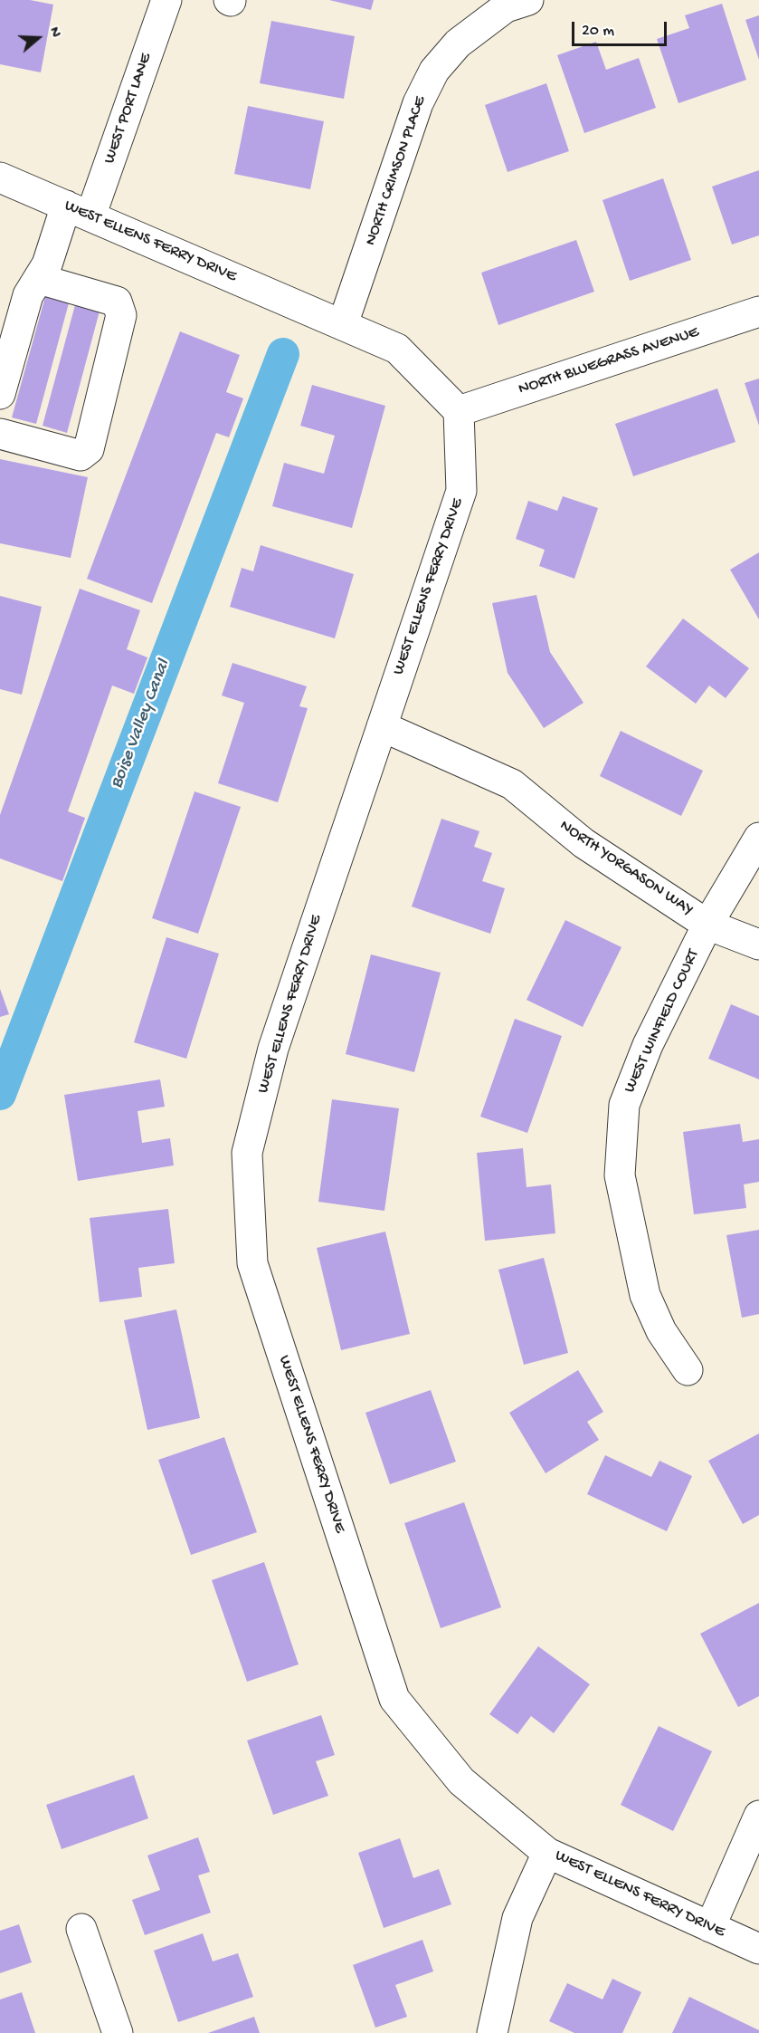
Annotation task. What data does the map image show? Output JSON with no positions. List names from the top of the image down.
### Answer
{
  "streets": {
    "street": [
      "WEST PORT LANE",
      "NORTH CRIMSON PLACE",
      "WEST ELLENS FERRY DRIVE",
      "NORTH BLUEGRASS AVENUE",
      "NORTH YORGASON WAY",
      "WEST WINFIELD COURT"
    ]
  },
  "crossings": [
    ["WEST PORT LANE", "WEST ELLENS FERRY DRIVE"],
    ["NORTH CRIMSON PLACE", "WEST ELLENS FERRY DRIVE"],
    ["WEST ELLENS FERRY DRIVE", "NORTH BLUEGRASS AVENUE"],
    ["WEST ELLENS FERRY DRIVE", "NORTH YORGASON WAY"],
    ["NORTH YORGASON WAY", "WEST WINFIELD COURT"]
  ],
  "water": ["Boise Valley Canal"],
  "scale_bar": "20 m",
  "north": "right"
}
